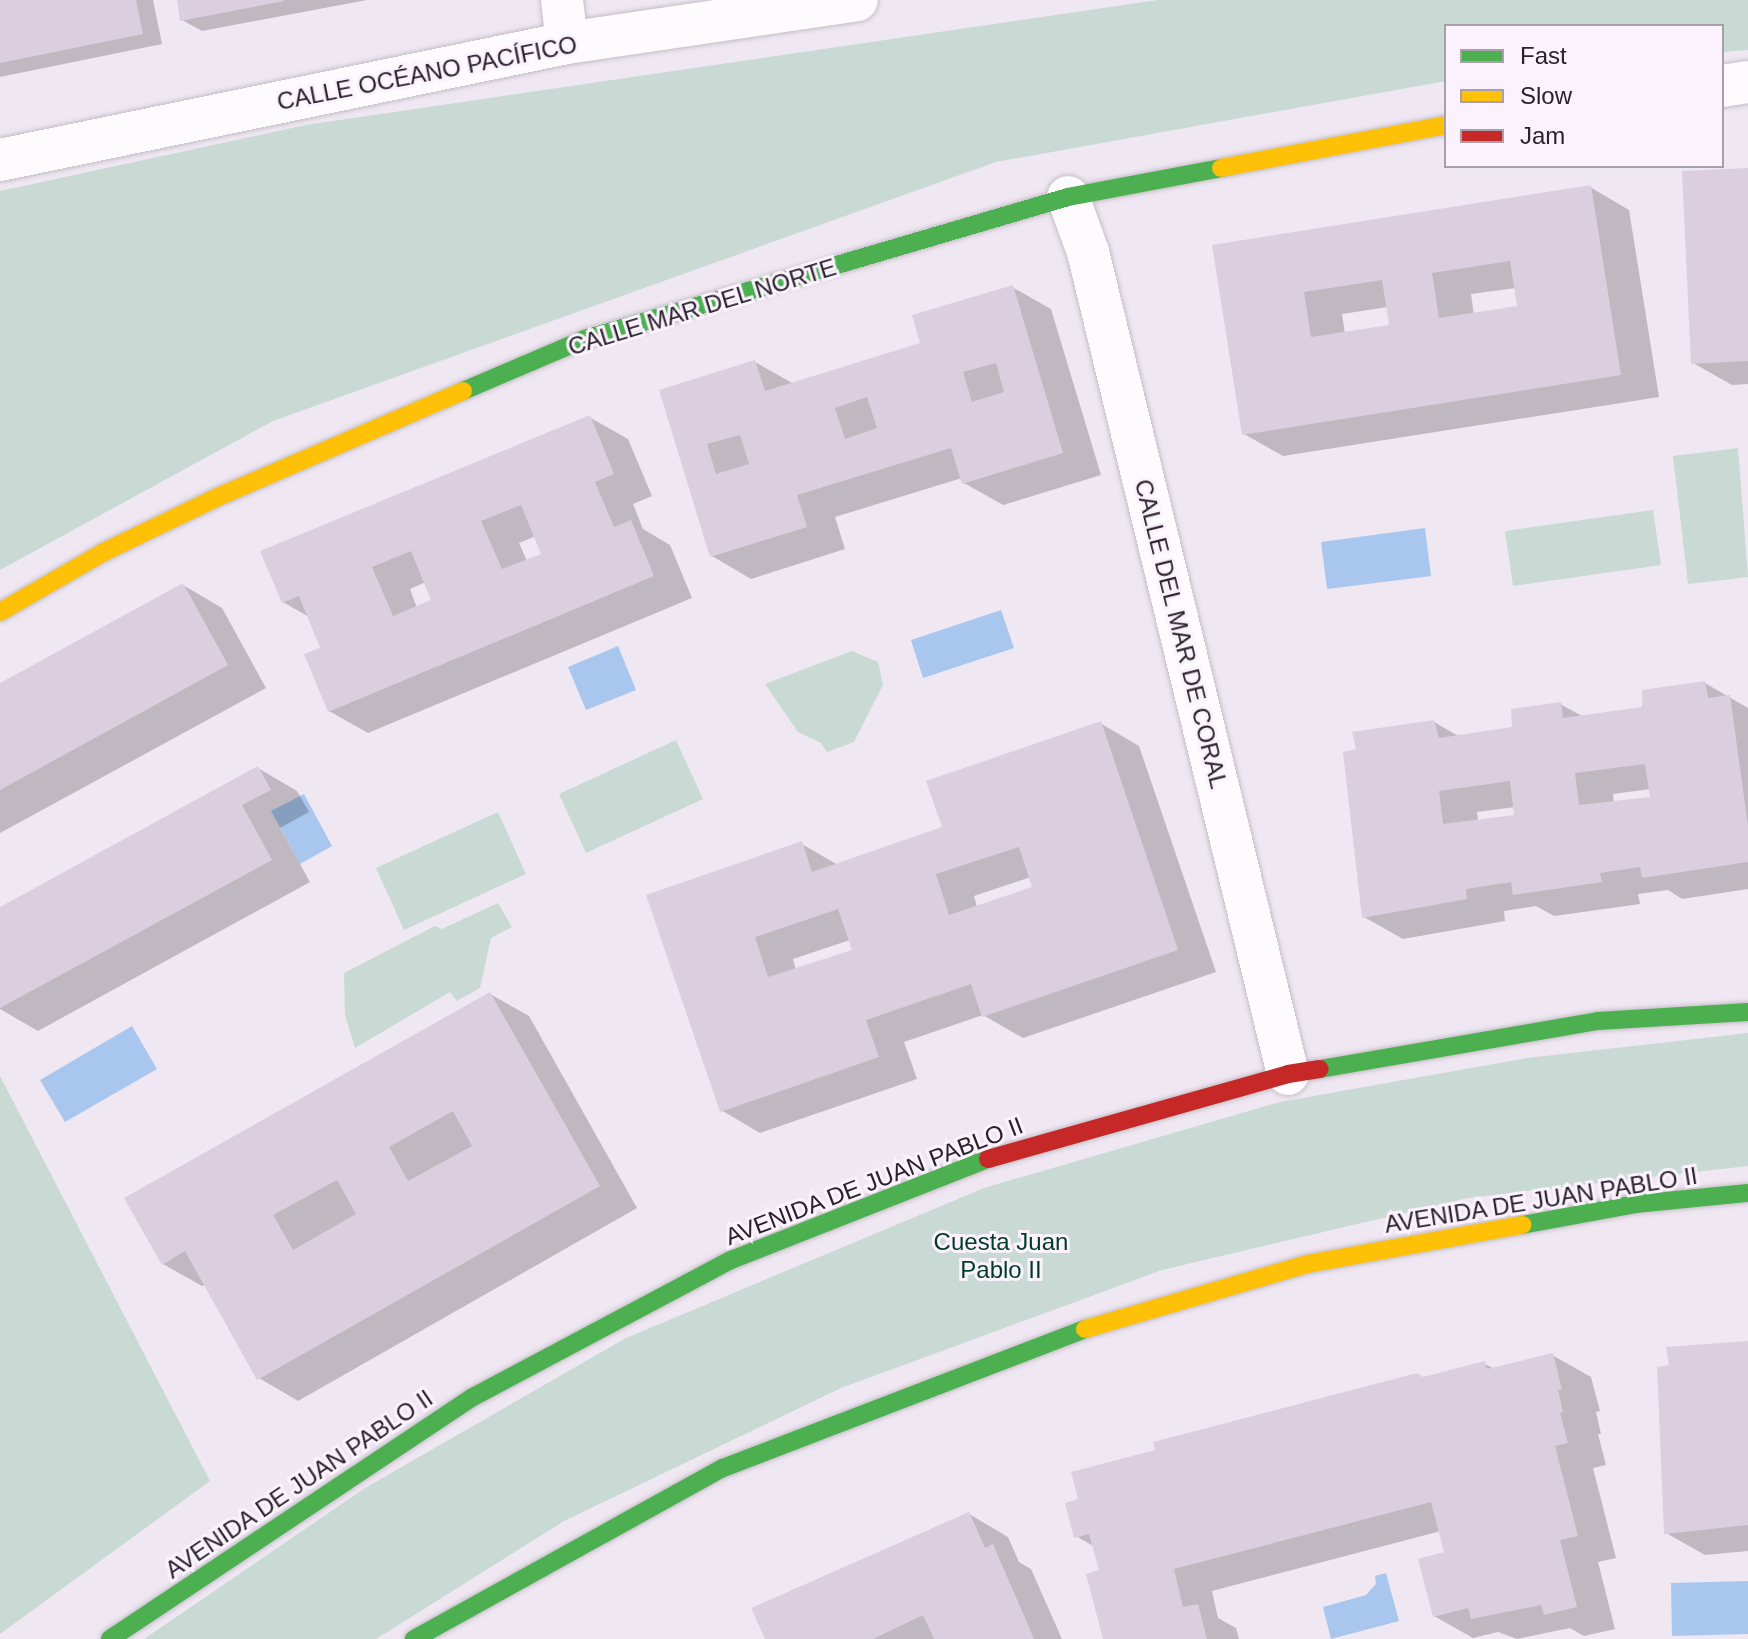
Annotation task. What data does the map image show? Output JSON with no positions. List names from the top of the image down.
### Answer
{
  "streets": {
    "street": [
      "CALLE OCÉANO PACÍFICO",
      "CALLE MAR DEL NORTE",
      "CALLE DEL MAR DE CORAL",
      "AVENIDA DE JUAN PABLO II"
    ]
  },
  "crossings": [
    ["CALLE MAR DEL NORTE", "CALLE DEL MAR DE CORAL"],
    ["CALLE DEL MAR DE CORAL", "AVENIDA DE JUAN PABLO II"]
  ],
  "parks": ["Cuesta Juan Pablo II"],
  "legend": ["Fast", "Slow", "Jam"]
}
